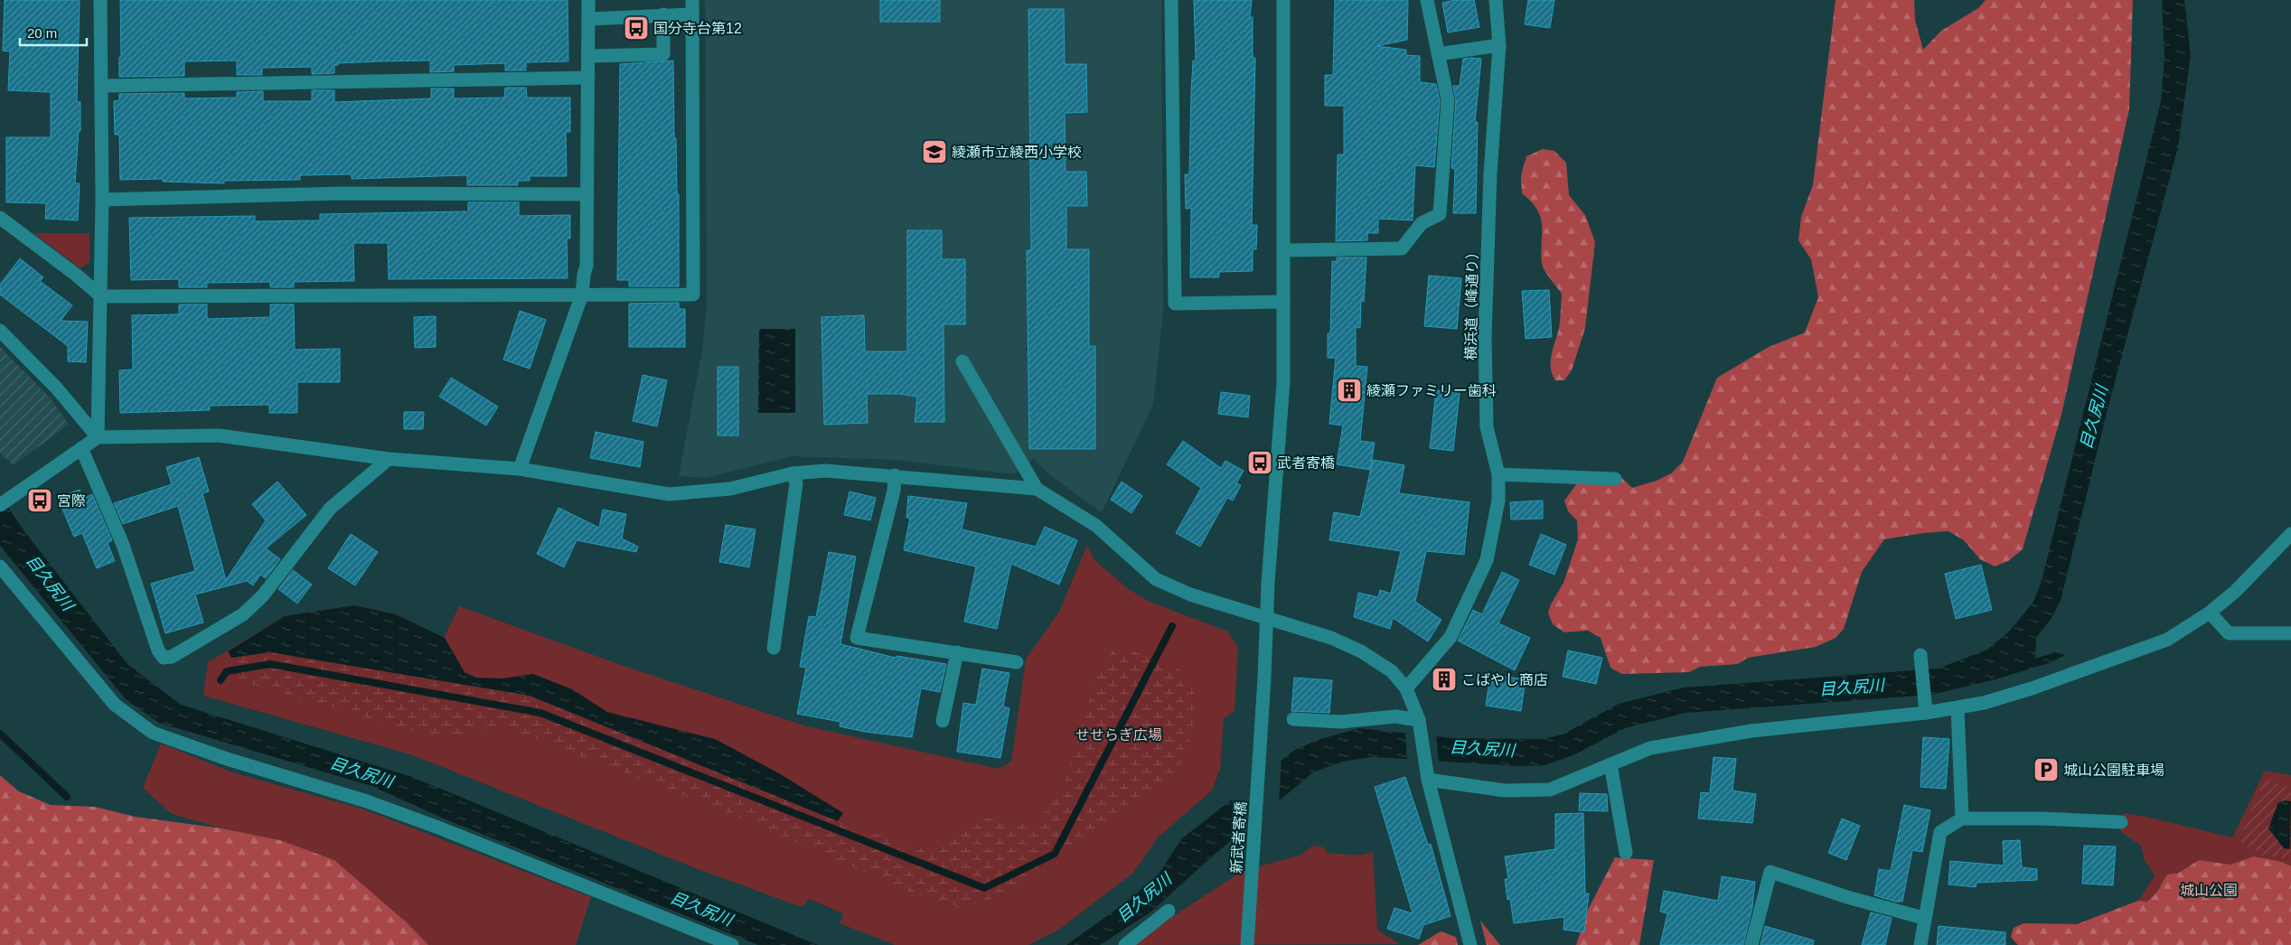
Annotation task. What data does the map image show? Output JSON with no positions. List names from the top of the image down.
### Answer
{
  "streets": {
    "street": ["横浜道（峰通り）", "新武者寄橋"]
  },
  "water": ["目久尻川"],
  "parks": ["せせらぎ広場", "城山公園"],
  "places": {
    "bus stop": ["国分寺台第12", "武者寄橋", "宮際"],
    "school or university": ["綾瀬市立綾西小学校"],
    "building": ["綾瀬ファミリー歯科", "こばやし商店"],
    "parking": ["城山公園駐車場"]
  },
  "scale_bar": "20 m"
}
